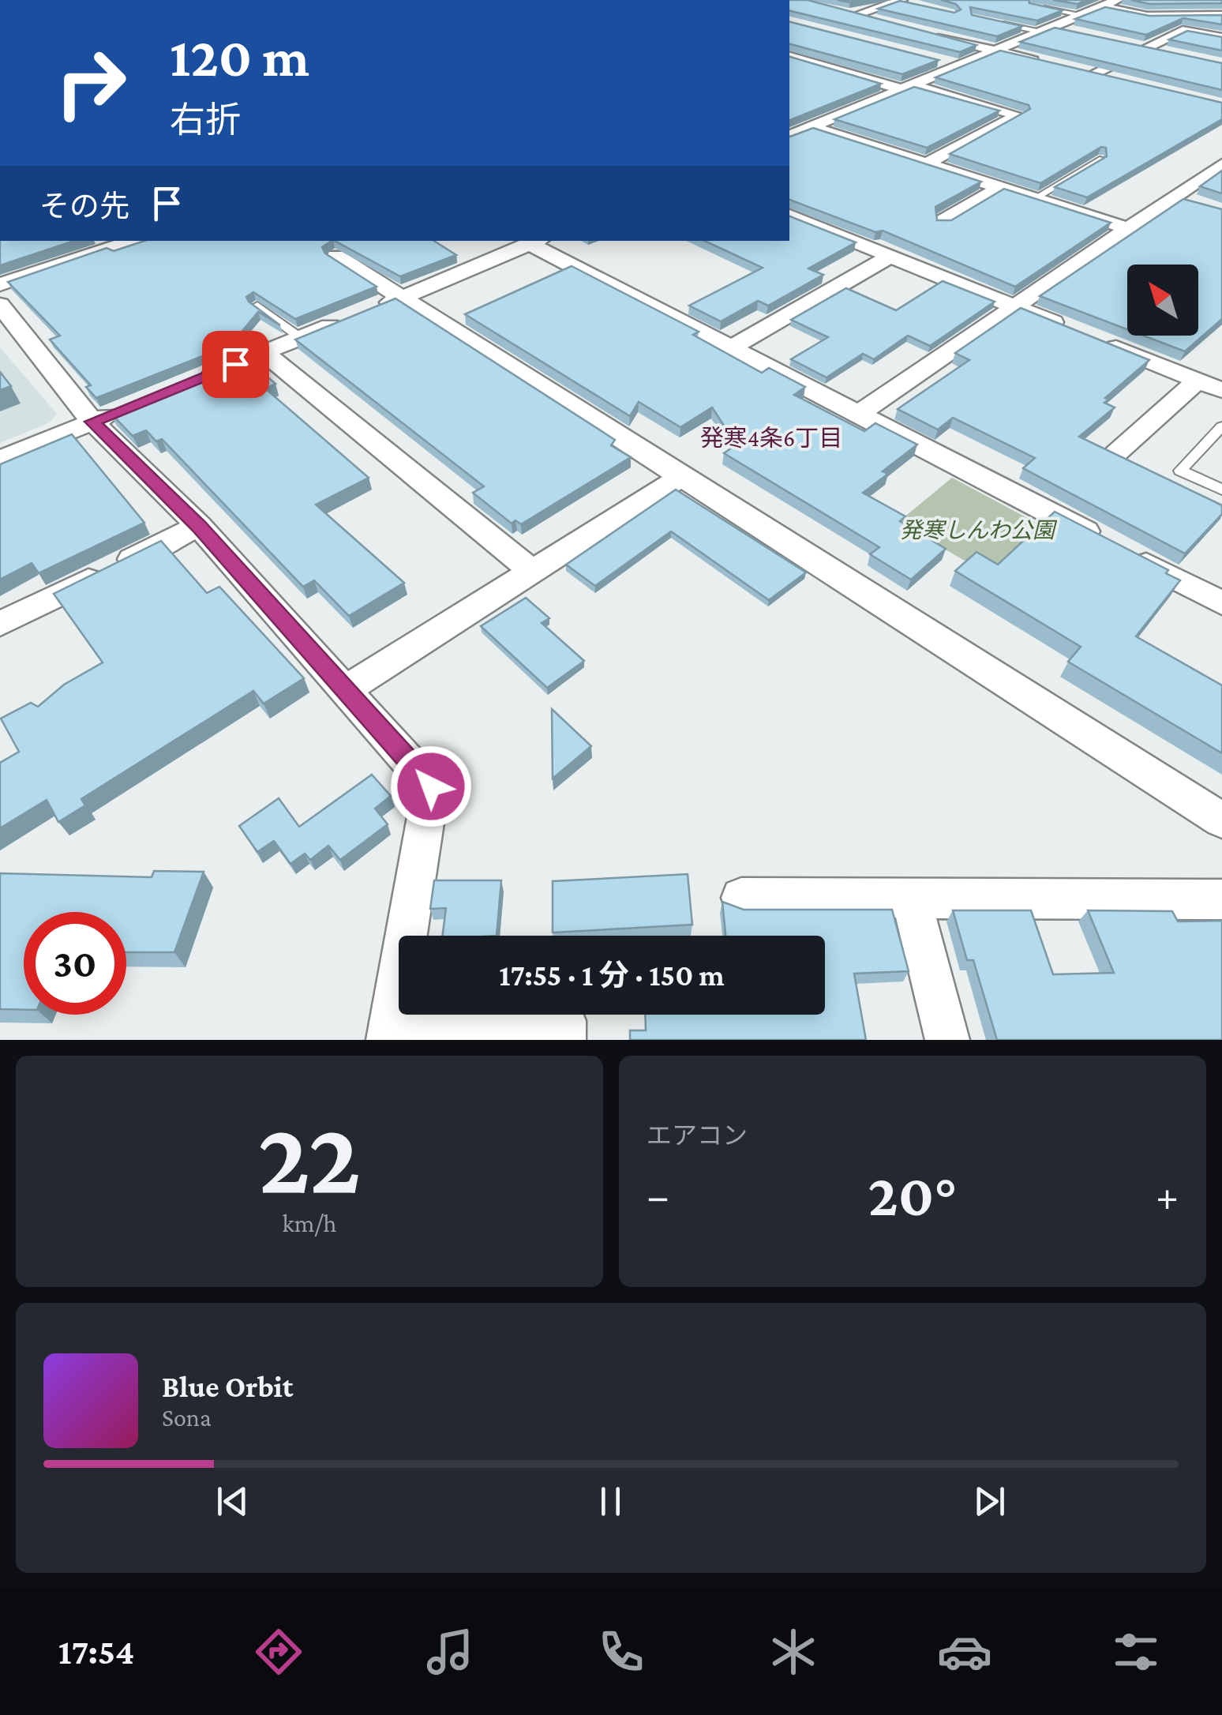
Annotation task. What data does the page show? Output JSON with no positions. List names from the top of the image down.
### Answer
{
  "districts": ["発寒4条6丁目"],
  "parks": ["発寒しんわ公園"],
  "north": "top left",
  "page": {
    "turn": ["120 m", "右折"],
    "then": "その先",
    "limit": "30",
    "trip": "17:55 · 1 分 · 150 m",
    "tile": [
      ["22", "km/h"],
      "エアコン"
    ],
    "heat": ["−", "20°", "+"],
    "song": ["Blue Orbit", "Sona"],
    "tabs": "17:54"
  }
}
